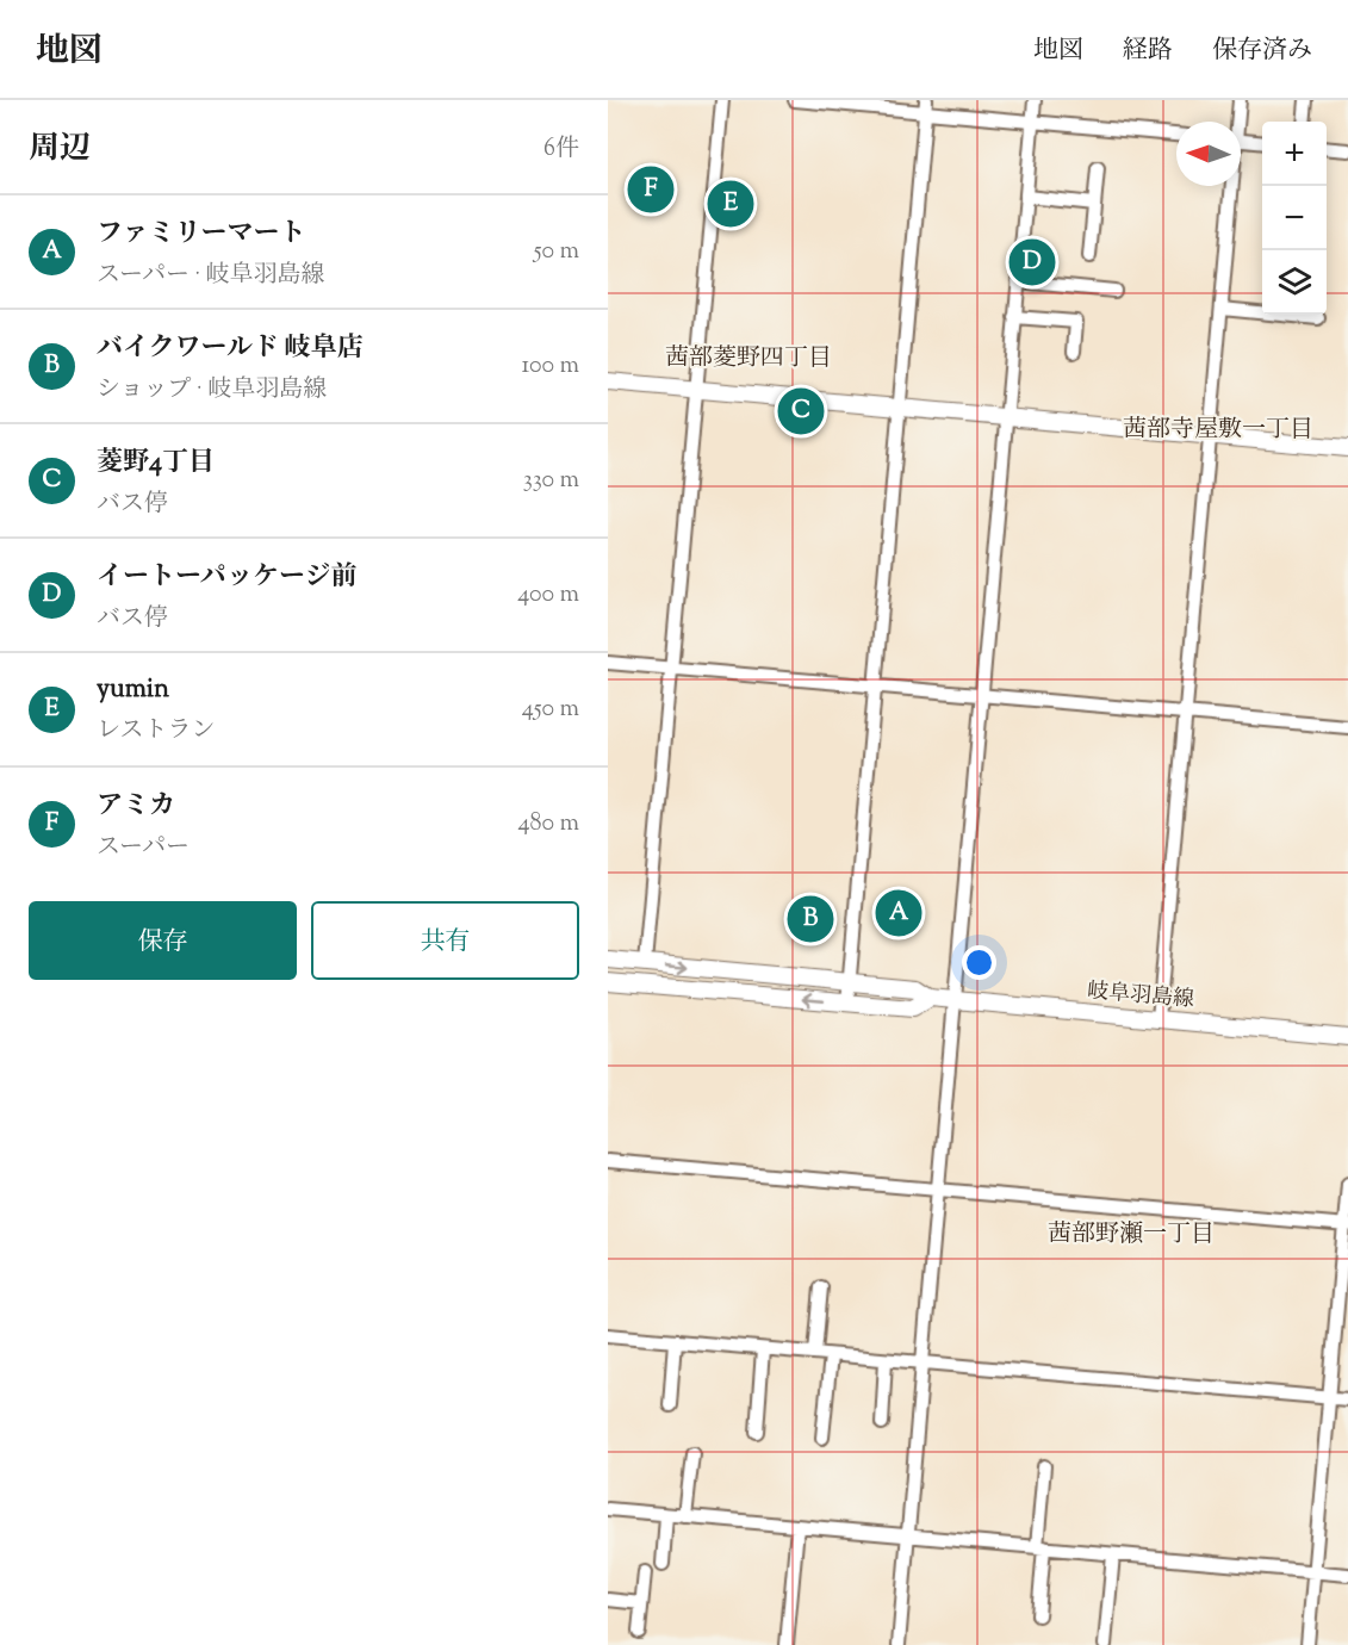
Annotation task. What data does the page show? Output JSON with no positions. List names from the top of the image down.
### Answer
{
  "streets": {
    "main road": ["岐阜羽島線"]
  },
  "districts": ["茜部菱野四丁目", "茜部寺屋敷一丁目", "茜部野瀬一丁目"],
  "north": "left",
  "page": {
    "header": "地図",
    "nav": ["地図", "経路", "保存済み"],
    "heading": ["周辺", "6件"],
    "map_buttons": ["+", "−"],
    "pins": [
      "F",
      "E",
      "D",
      "C",
      "A",
      "B"
    ],
    "list": [
      {
        "mark": "A",
        "name": "ファミリーマート",
        "note": "スーパー · 岐阜羽島線",
        "value": "50 m"
      },
      {
        "mark": "B",
        "name": "バイクワールド 岐阜店",
        "note": "ショップ · 岐阜羽島線",
        "value": "100 m"
      },
      {
        "mark": "C",
        "name": "菱野4丁目",
        "note": "バス停",
        "value": "330 m"
      },
      {
        "mark": "D",
        "name": "イートーパッケージ前",
        "note": "バス停",
        "value": "400 m"
      },
      {
        "mark": "E",
        "name": "yumin",
        "note": "レストラン",
        "value": "450 m"
      },
      {
        "mark": "F",
        "name": "アミカ",
        "note": "スーパー",
        "value": "480 m"
      }
    ],
    "buttons": ["保存", "共有"]
  }
}
